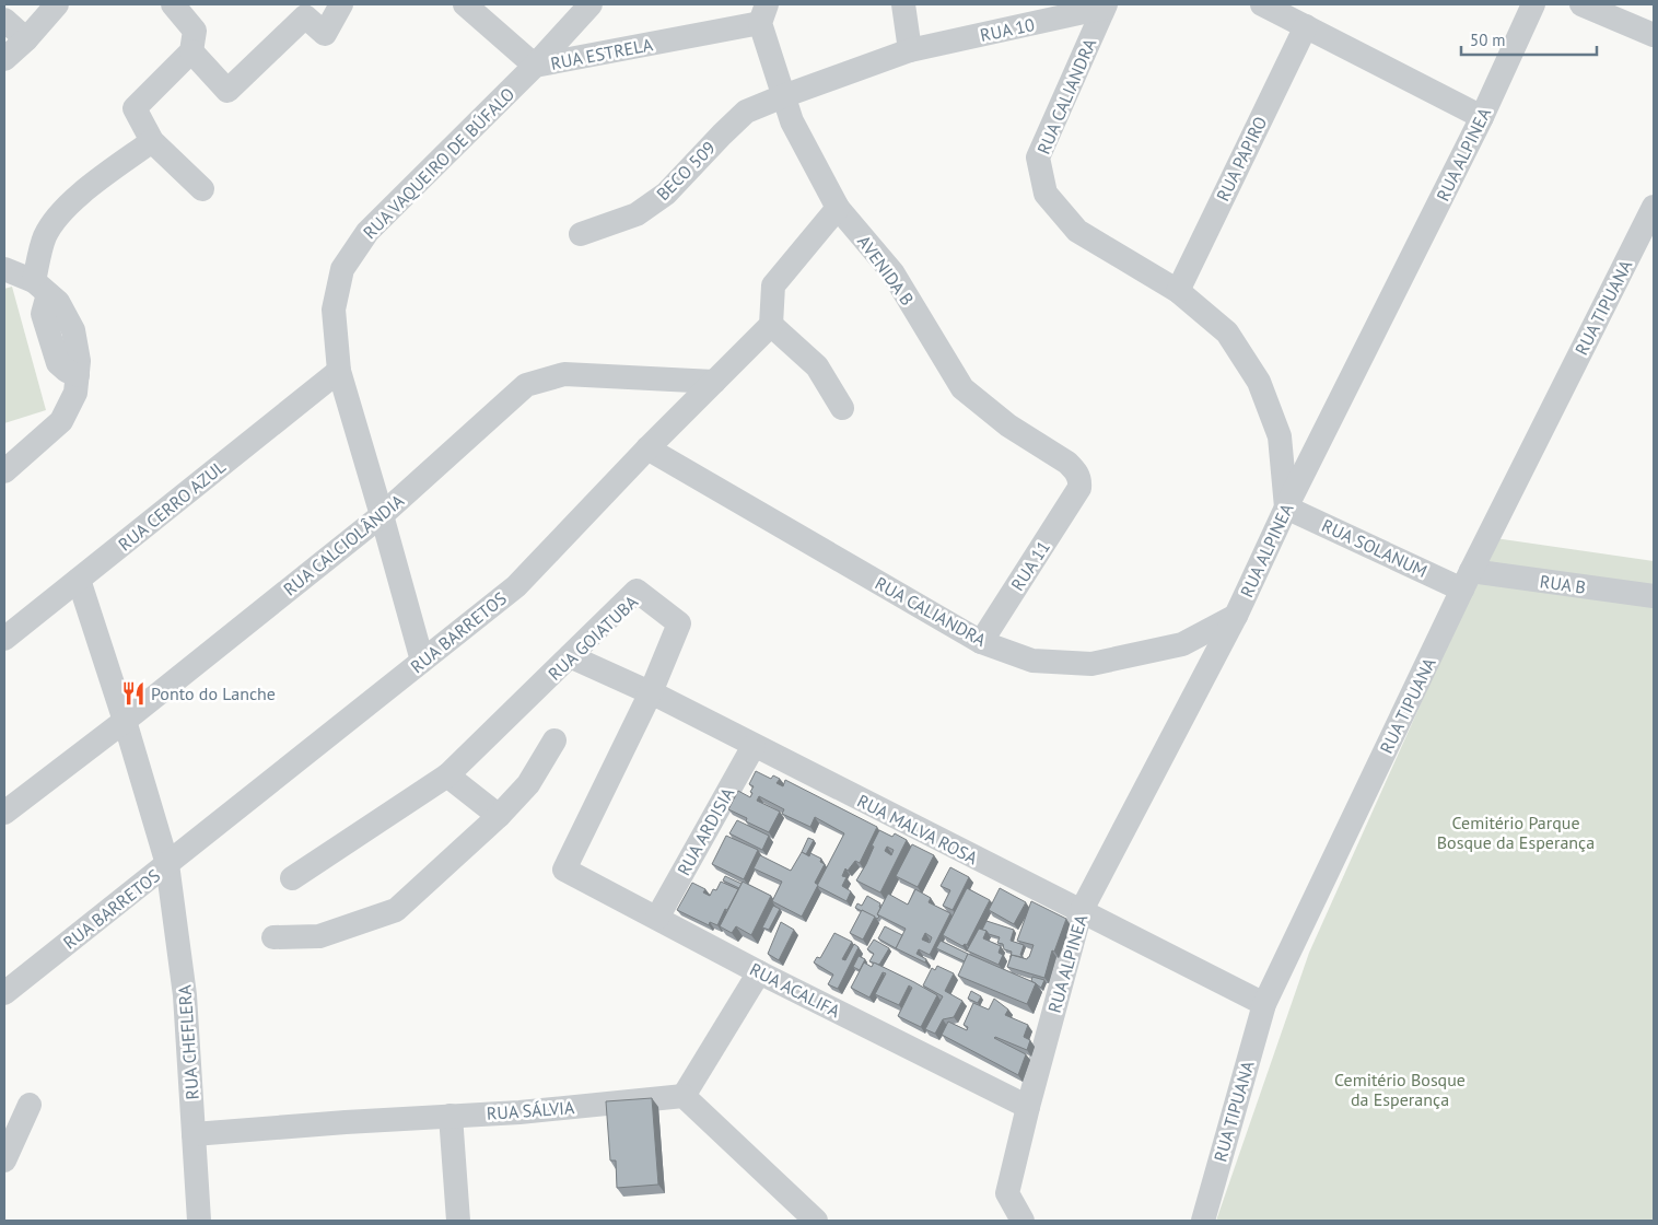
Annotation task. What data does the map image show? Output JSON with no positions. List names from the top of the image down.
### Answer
{
  "streets": {
    "street": [
      "RUA 10",
      "RUA ESTRELA",
      "RUA CALIANDRA",
      "RUA ALPINEA",
      "RUA PAPIRO",
      "RUA VAQUEIRO DE BÚFALO",
      "BECO 509",
      "AVENIDA B",
      "RUA TIPUANA",
      "RUA CERRO AZUL",
      "RUA CALCIOLÂNDIA",
      "RUA SOLANUM",
      "RUA 11",
      "RUA B",
      "RUA BARRETOS",
      "RUA GOIATUBA",
      "RUA MALVA ROSA",
      "RUA ARDISIA",
      "RUA ACALIFA",
      "RUA CHEFLERA",
      "RUA SÁLVIA"
    ]
  },
  "crossings": [
    ["RUA 10", "RUA CALIANDRA"],
    ["RUA 10", "BECO 509"],
    ["RUA 10", "AVENIDA B"],
    ["RUA ESTRELA", "RUA VAQUEIRO DE BÚFALO"],
    ["RUA ESTRELA", "AVENIDA B"],
    ["RUA CALIANDRA", "RUA ALPINEA"],
    ["RUA CALIANDRA", "RUA PAPIRO"],
    ["RUA CALIANDRA", "RUA SOLANUM"],
    ["RUA CALIANDRA", "RUA 11"],
    ["RUA CALIANDRA", "RUA BARRETOS"],
    ["RUA ALPINEA", "RUA SOLANUM"],
    ["RUA ALPINEA", "RUA MALVA ROSA"],
    ["RUA ALPINEA", "RUA ACALIFA"],
    ["RUA VAQUEIRO DE BÚFALO", "RUA CERRO AZUL"],
    ["RUA VAQUEIRO DE BÚFALO", "RUA CALCIOLÂNDIA"],
    ["RUA VAQUEIRO DE BÚFALO", "RUA BARRETOS"],
    ["BECO 509", "AVENIDA B"],
    ["AVENIDA B", "RUA 11"],
    ["RUA TIPUANA", "RUA SOLANUM"],
    ["RUA TIPUANA", "RUA B"],
    ["RUA TIPUANA", "RUA MALVA ROSA"],
    ["RUA CERRO AZUL", "RUA CHEFLERA"],
    ["RUA CALCIOLÂNDIA", "RUA BARRETOS"],
    ["RUA CALCIOLÂNDIA", "RUA CHEFLERA"],
    ["RUA SOLANUM", "RUA B"],
    ["RUA BARRETOS", "RUA CHEFLERA"],
    ["RUA GOIATUBA", "RUA MALVA ROSA"],
    ["RUA GOIATUBA", "RUA ACALIFA"],
    ["RUA MALVA ROSA", "RUA ARDISIA"],
    ["RUA ARDISIA", "RUA ACALIFA"],
    ["RUA CHEFLERA", "RUA SÁLVIA"]
  ],
  "parks": ["Cemitério Parque Bosque da Esperança", "Cemitério Bosque da Esperança"],
  "places": {
    "restaurant": ["Ponto do Lanche"]
  },
  "scale_bar": "50 m"
}
